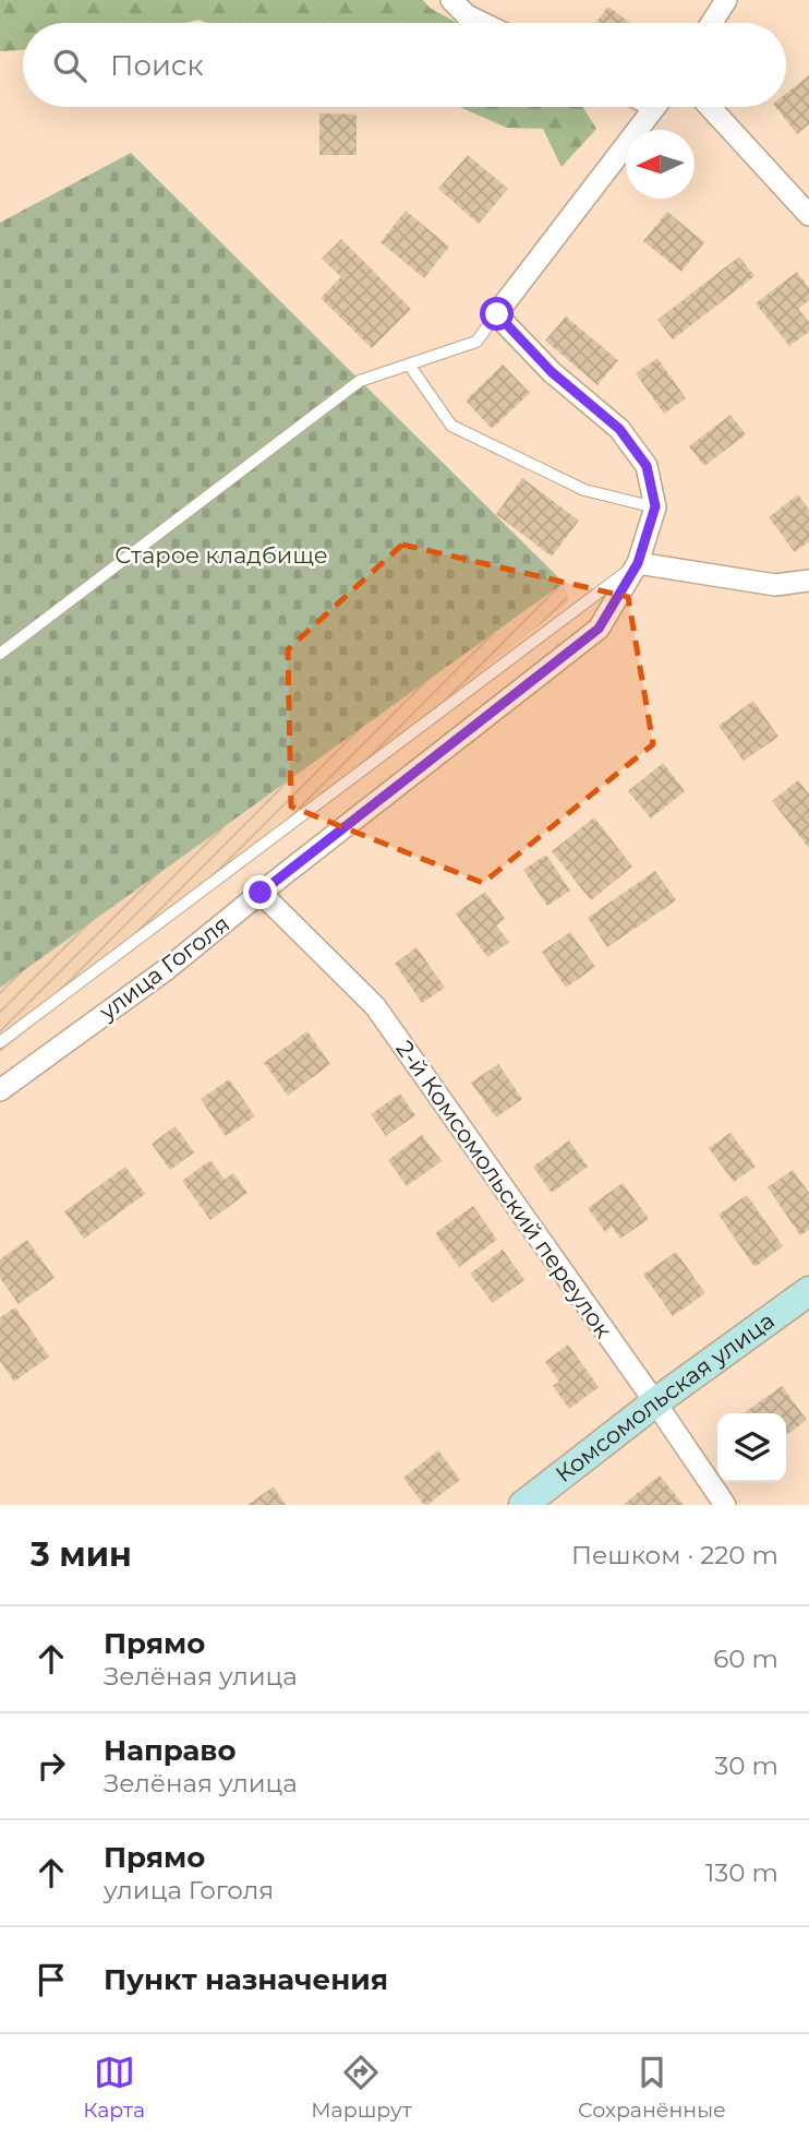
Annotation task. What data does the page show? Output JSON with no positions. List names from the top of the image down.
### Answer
{
  "streets": {
    "street": ["улица Гоголя", "2-й Комсомольский переулок", "Комсомольская улица"]
  },
  "crossings": [
    ["улица Гоголя", "2-й Комсомольский переулок"],
    ["2-й Комсомольский переулок", "Комсомольская улица"]
  ],
  "parks": ["Старое кладбище"],
  "north": "left",
  "page": {
    "search": "Поиск",
    "heading": ["3 мин", "Пешком · 220 m"],
    "list": [
      ["Прямо", "Зелёная улица", "60 m"],
      ["Направо", "Зелёная улица", "30 m"],
      ["Прямо", "улица Гоголя", "130 m"],
      "Пункт назначения"
    ],
    "nav": ["Карта", "Маршрут", "Сохранённые"]
  }
}
